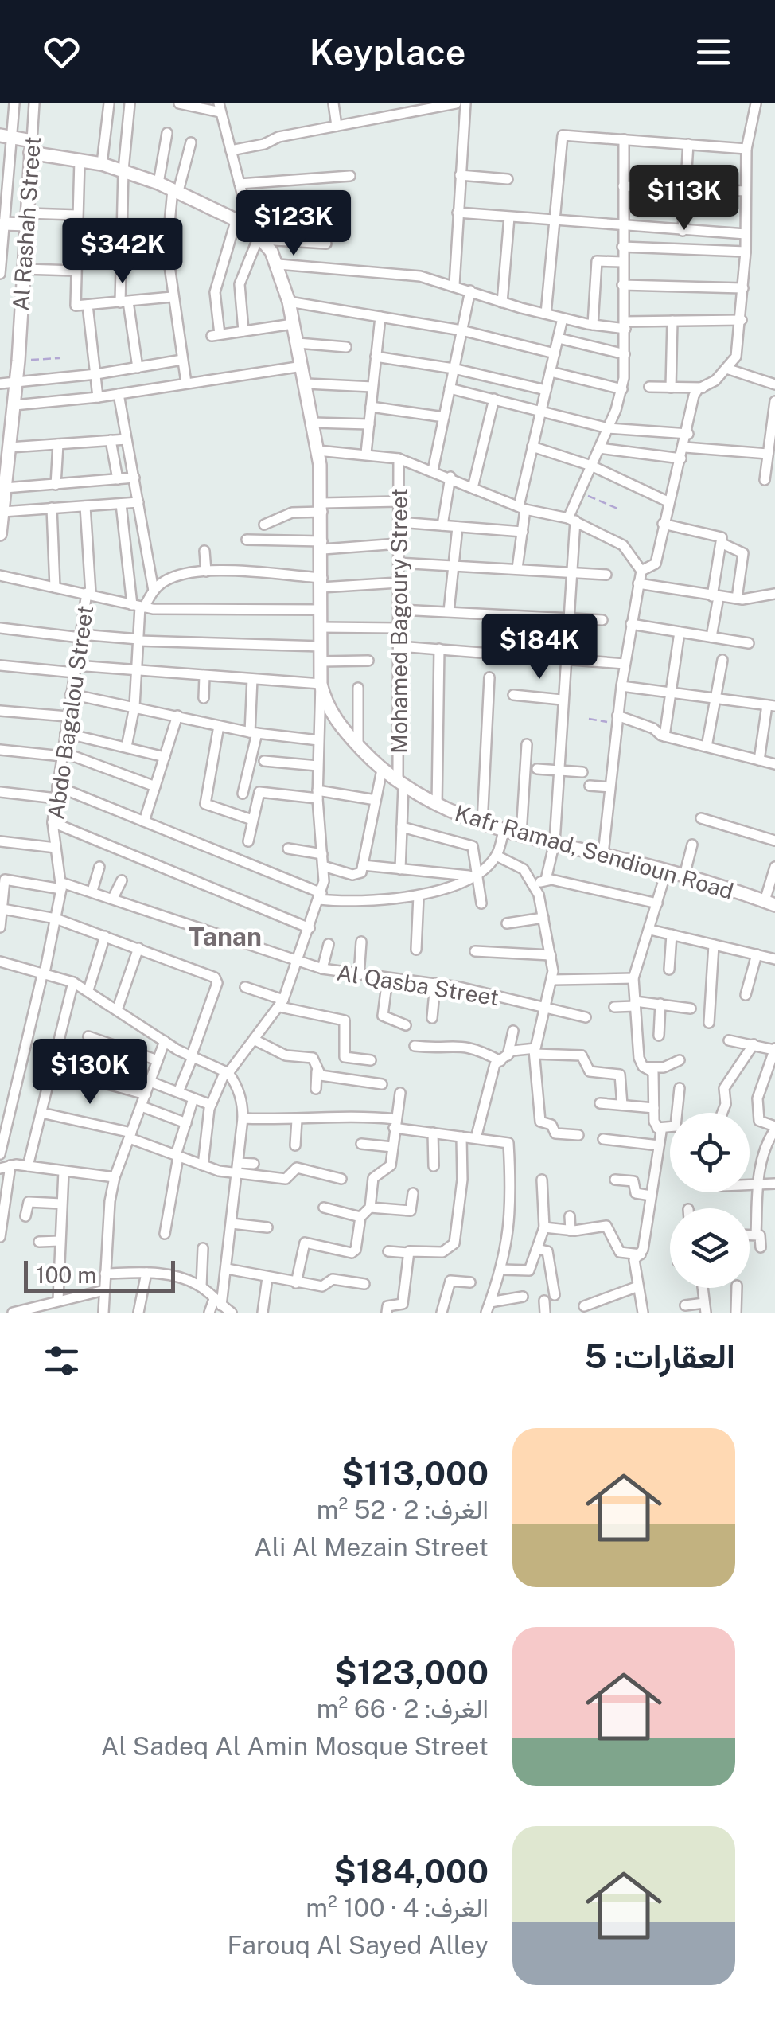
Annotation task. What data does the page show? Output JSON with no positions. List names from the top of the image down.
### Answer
{
  "streets": {
    "street": [
      "Al Rashah Street",
      "Mohamed Bagoury Street",
      "Abdo Bagalou Street",
      "Kafr Ramad, Sendioun Road",
      "Al Qasba Street"
    ]
  },
  "crossings": [
    ["Mohamed Bagoury Street", "Kafr Ramad, Sendioun Road"],
    ["Abdo Bagalou Street", "Al Qasba Street"]
  ],
  "districts": ["Tanan"],
  "scale_bar": "100 m",
  "page": {
    "header": "Keyplace",
    "price": [
      "$113K",
      "$123K",
      "$342K",
      "$184K",
      "$130K"
    ],
    "scale": "100 m",
    "heading": "العقارات: 5",
    "list": [
      {
        "name": "$113,000",
        "note": "الغرف: 2 · 52 m² · Ali Al Mezain Street"
      },
      {
        "name": "$123,000",
        "note": "الغرف: 2 · 66 m² · Al Sadeq Al Amin Mosque Street"
      },
      {
        "name": "$184,000",
        "note": "الغرف: 4 · 100 m² · Farouq Al Sayed Alley"
      }
    ]
  }
}
